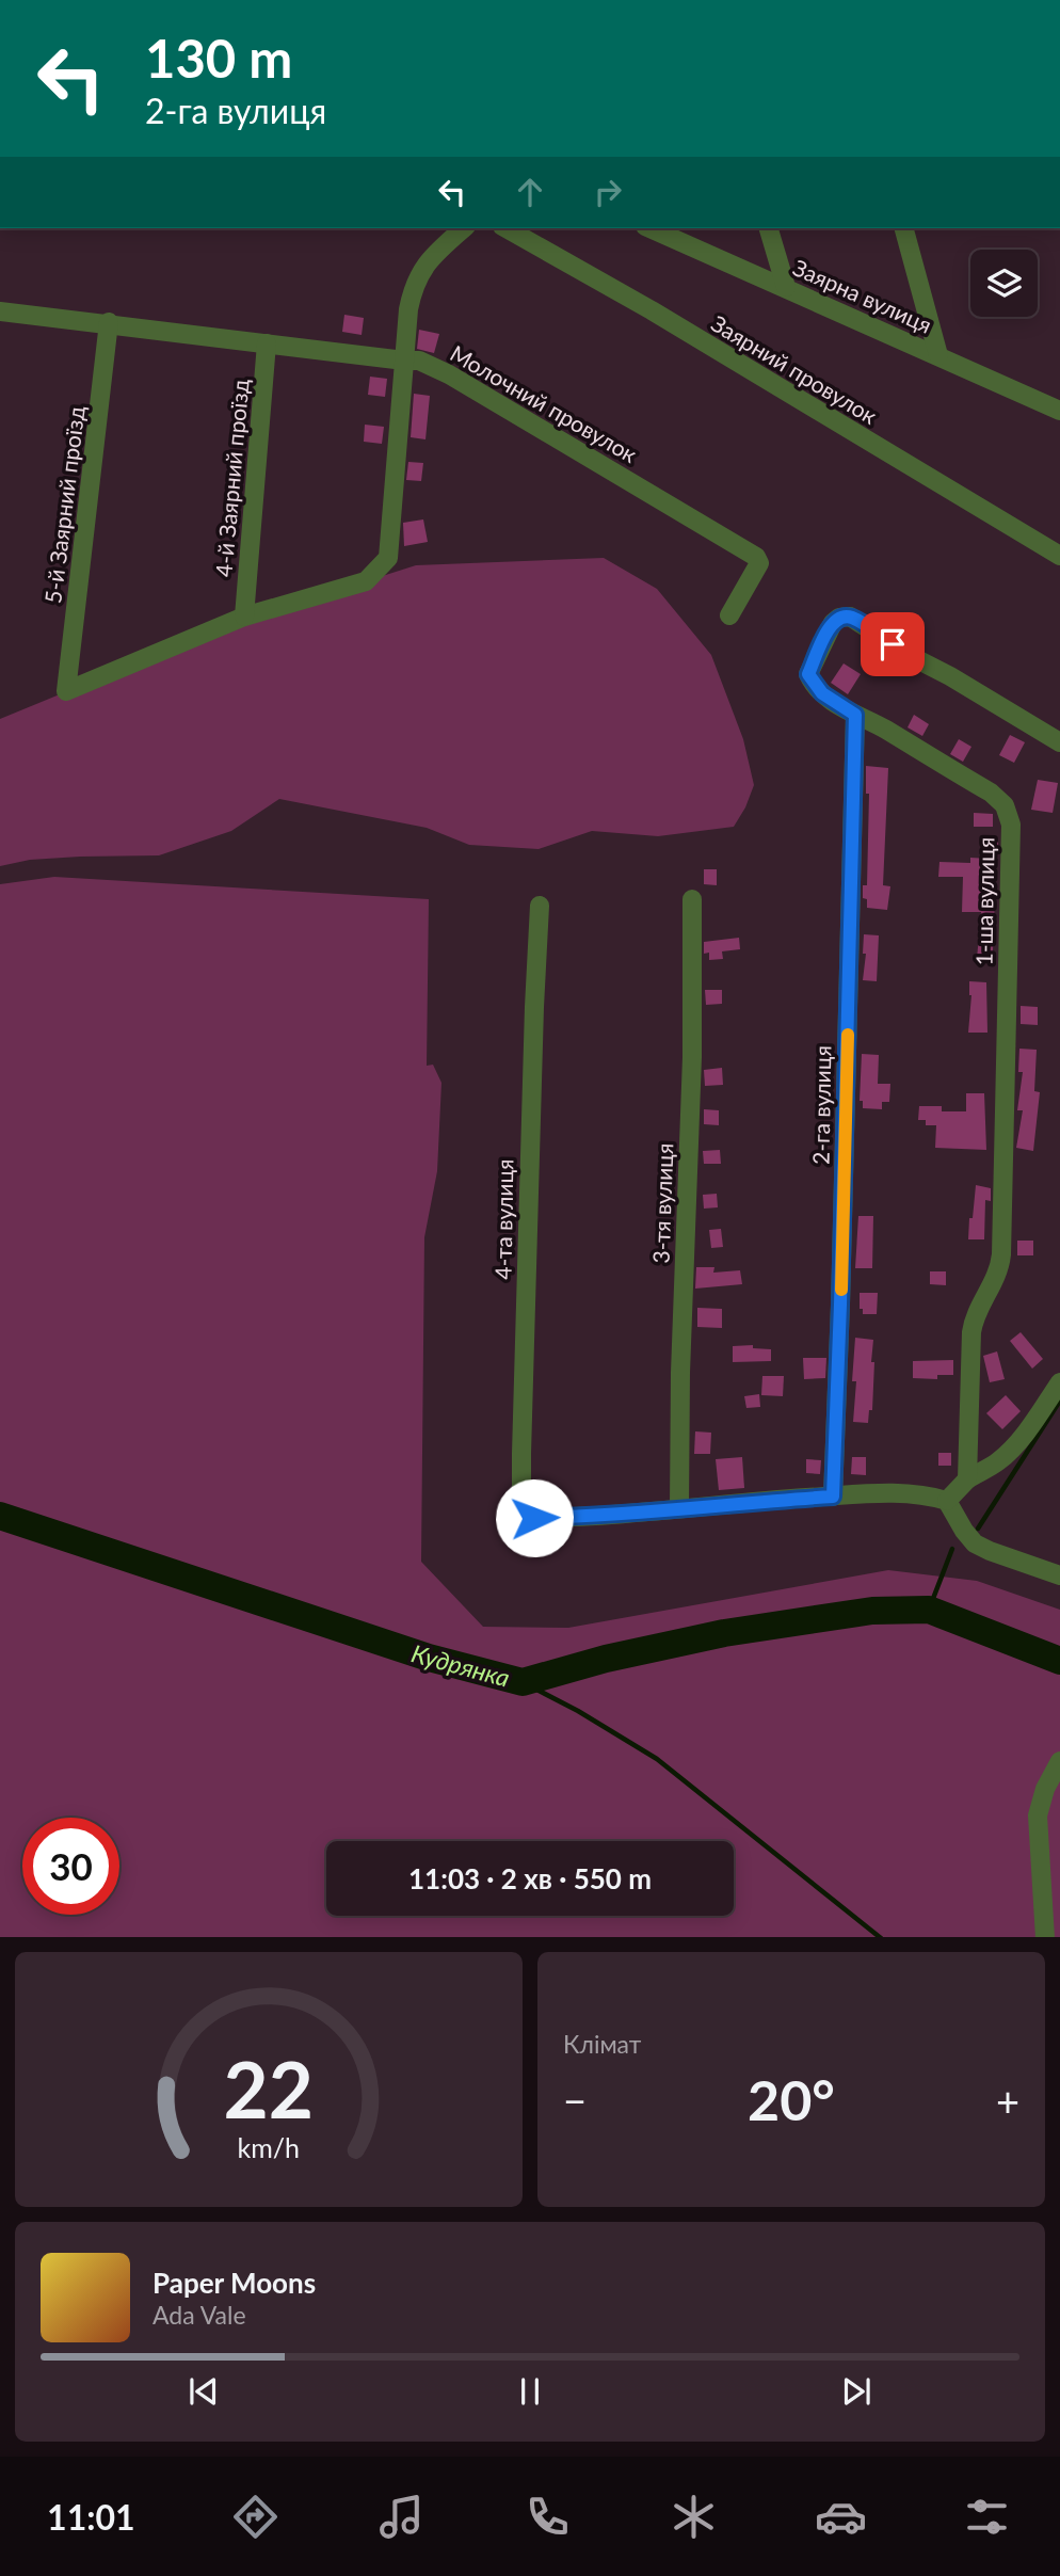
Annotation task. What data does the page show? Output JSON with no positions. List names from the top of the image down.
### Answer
{
  "streets": {
    "street": [
      "Заярна вулиця",
      "Заярний провулок",
      "Молочний провулок",
      "4-й Заярний проїзд",
      "5-й Заярний проїзд",
      "1-ша вулиця",
      "2-га вулиця",
      "3-тя вулиця",
      "4-та вулиця"
    ]
  },
  "crossings": [
    ["Молочний провулок", "4-й Заярний проїзд"],
    ["Молочний провулок", "5-й Заярний проїзд"],
    ["4-й Заярний проїзд", "5-й Заярний проїзд"],
    ["1-ша вулиця", "2-га вулиця"],
    ["3-тя вулиця", "4-та вулиця"]
  ],
  "water": ["Кудрянка"],
  "page": {
    "turn": ["130 m", "2-га вулиця"],
    "limit": "30",
    "trip": "11:03 · 2 хв · 550 m",
    "tile": "Клімат",
    "heat": ["−", "20°", "+"],
    "song": ["Paper Moons", "Ada Vale"],
    "tabs": "11:01",
    "gauge": ["22", "km/h"]
  }
}
